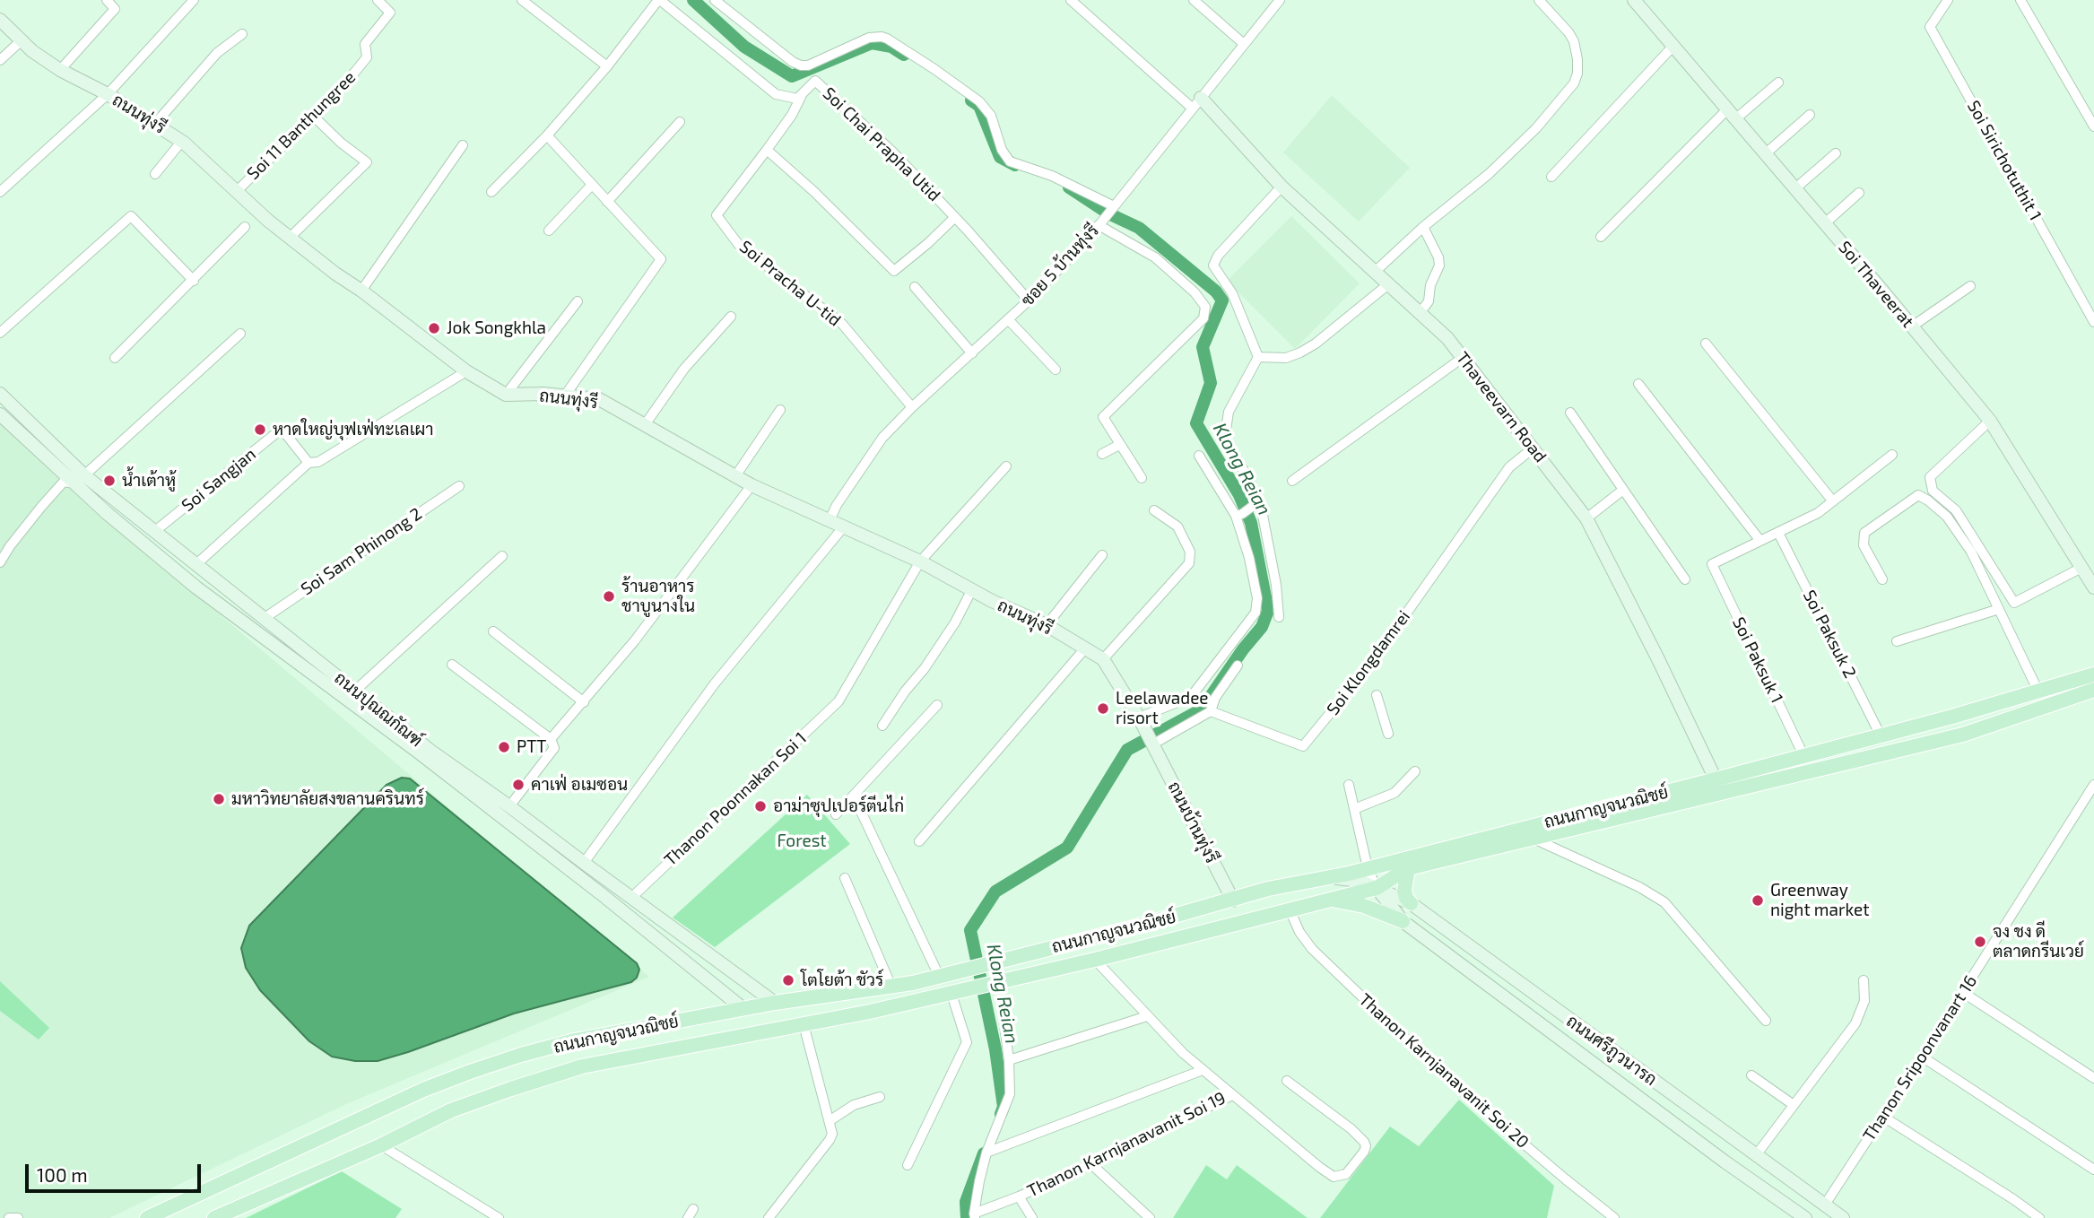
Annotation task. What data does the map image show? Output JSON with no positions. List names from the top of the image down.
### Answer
{
  "streets": {
    "main road": ["ถนนกาญจนวณิชย์"],
    "street": [
      "ถนนทุ่งรี",
      "Soi 11 Banthungree",
      "Soi Chai Prapha Utid",
      "Soi Sirichotuthit 1",
      "ซอย 5 บ้านทุ่งรี",
      "Soi Pracha U-tid",
      "Soi Thaveerat",
      "Thaveevarn Road",
      "Soi Sangjan",
      "Soi Sam Phinong 2",
      "Soi Paksuk 2",
      "Soi Paksuk 1",
      "Soi Klongdamrei",
      "ถนนปุณณกัณฑ์",
      "Thanon Poonnakan Soi 1",
      "ถนนบ้านทุ่งรี",
      "ถนนศรีภูวนารถ",
      "Thanon Sripoonvanart 16",
      "Thanon Karnjanavanit Soi 20",
      "Thanon Karnjanavanit Soi 19"
    ]
  },
  "crossings": [
    ["ถนนทุ่งรี", "Soi 11 Banthungree"],
    ["ถนนทุ่งรี", "ซอย 5 บ้านทุ่งรี"],
    ["ถนนทุ่งรี", "Thanon Poonnakan Soi 1"],
    ["Soi Chai Prapha Utid", "ซอย 5 บ้านทุ่งรี"],
    ["Soi Chai Prapha Utid", "Soi Pracha U-tid"],
    ["ซอย 5 บ้านทุ่งรี", "Soi Pracha U-tid"],
    ["ซอย 5 บ้านทุ่งรี", "Thaveevarn Road"],
    ["Thaveevarn Road", "Soi Klongdamrei"],
    ["Thaveevarn Road", "ถนนกาญจนวณิชย์"],
    ["Soi Sangjan", "ถนนปุณณกัณฑ์"],
    ["Soi Sam Phinong 2", "ถนนปุณณกัณฑ์"],
    ["Soi Paksuk 2", "ถนนกาญจนวณิชย์"],
    ["Soi Paksuk 1", "ถนนกาญจนวณิชย์"],
    ["ถนนปุณณกัณฑ์", "Thanon Poonnakan Soi 1"],
    ["ถนนปุณณกัณฑ์", "ถนนกาญจนวณิชย์"],
    ["ถนนกาญจนวณิชย์", "ถนนบ้านทุ่งรี"],
    ["ถนนกาญจนวณิชย์", "ถนนศรีภูวนารถ"],
    ["ถนนกาญจนวณิชย์", "Thanon Karnjanavanit Soi 20"],
    ["ถนนกาญจนวณิชย์", "Thanon Karnjanavanit Soi 19"],
    ["ถนนศรีภูวนารถ", "Thanon Sripoonvanart 16"]
  ],
  "water": ["Klong Reian"],
  "parks": ["Forest"],
  "places": [
    "Jok Songkhla",
    "หาดใหญ่บุฟเฟ่ทะเลเผา",
    "น้ำเต้าหู้",
    "ร้านอาหาร ชาบูนางใน",
    "Leelawadee risort",
    "PTT",
    "คาเฟ่ อเมซอน",
    "มหาวิทยาลัยสงขลานครินทร์",
    "อาม่าซุปเปอร์ตีนไก่",
    "Greenway night market",
    "จง ชง ดี ตลาดกรีนเวย์",
    "โตโยต้า ชัวร์"
  ],
  "scale_bar": "100 m"
}
